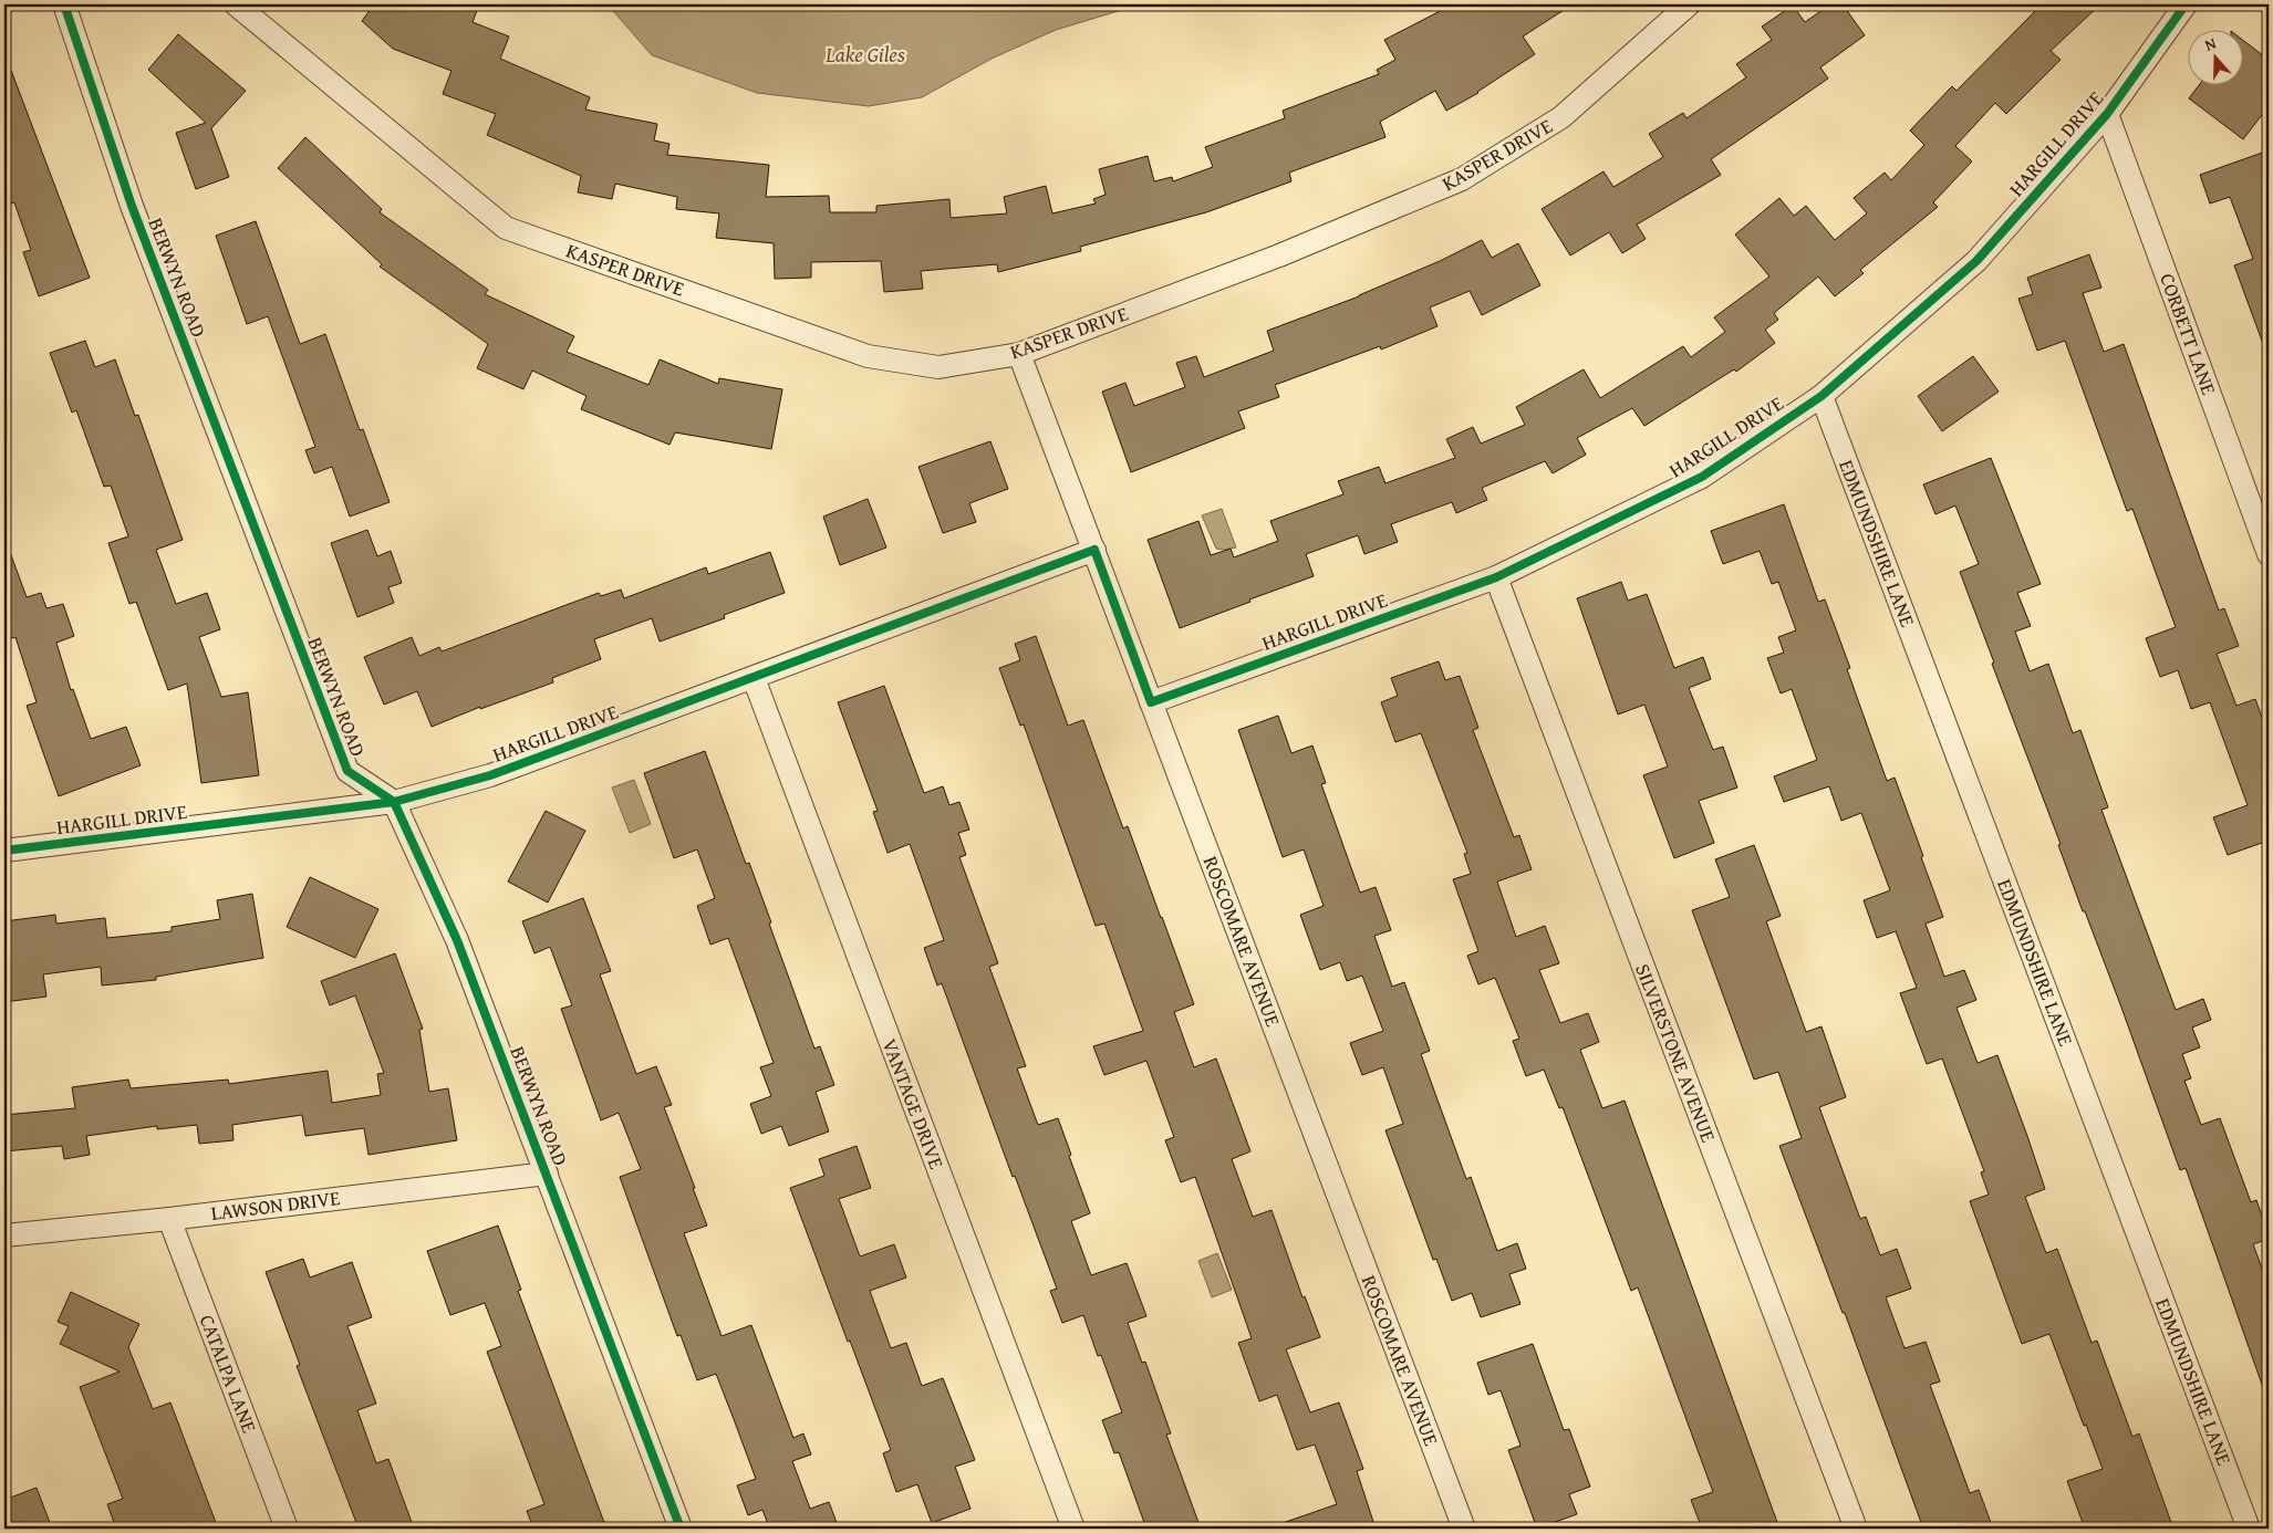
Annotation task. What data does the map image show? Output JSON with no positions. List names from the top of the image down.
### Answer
{
  "streets": {
    "street": [
      "HARGILL DRIVE",
      "KASPER DRIVE",
      "BERWYN ROAD",
      "CORBETT LANE",
      "EDMUNDSHIRE LANE",
      "ROSCOMARE AVENUE",
      "SILVERSTONE AVENUE",
      "VANTAGE DRIVE",
      "LAWSON DRIVE",
      "CATALPA LANE"
    ]
  },
  "crossings": [
    ["HARGILL DRIVE", "BERWYN ROAD"],
    ["HARGILL DRIVE", "CORBETT LANE"],
    ["HARGILL DRIVE", "EDMUNDSHIRE LANE"],
    ["HARGILL DRIVE", "ROSCOMARE AVENUE"],
    ["HARGILL DRIVE", "SILVERSTONE AVENUE"],
    ["HARGILL DRIVE", "VANTAGE DRIVE"],
    ["KASPER DRIVE", "ROSCOMARE AVENUE"],
    ["BERWYN ROAD", "LAWSON DRIVE"],
    ["LAWSON DRIVE", "CATALPA LANE"]
  ],
  "water": ["Lake Giles"],
  "north": "top"
}
